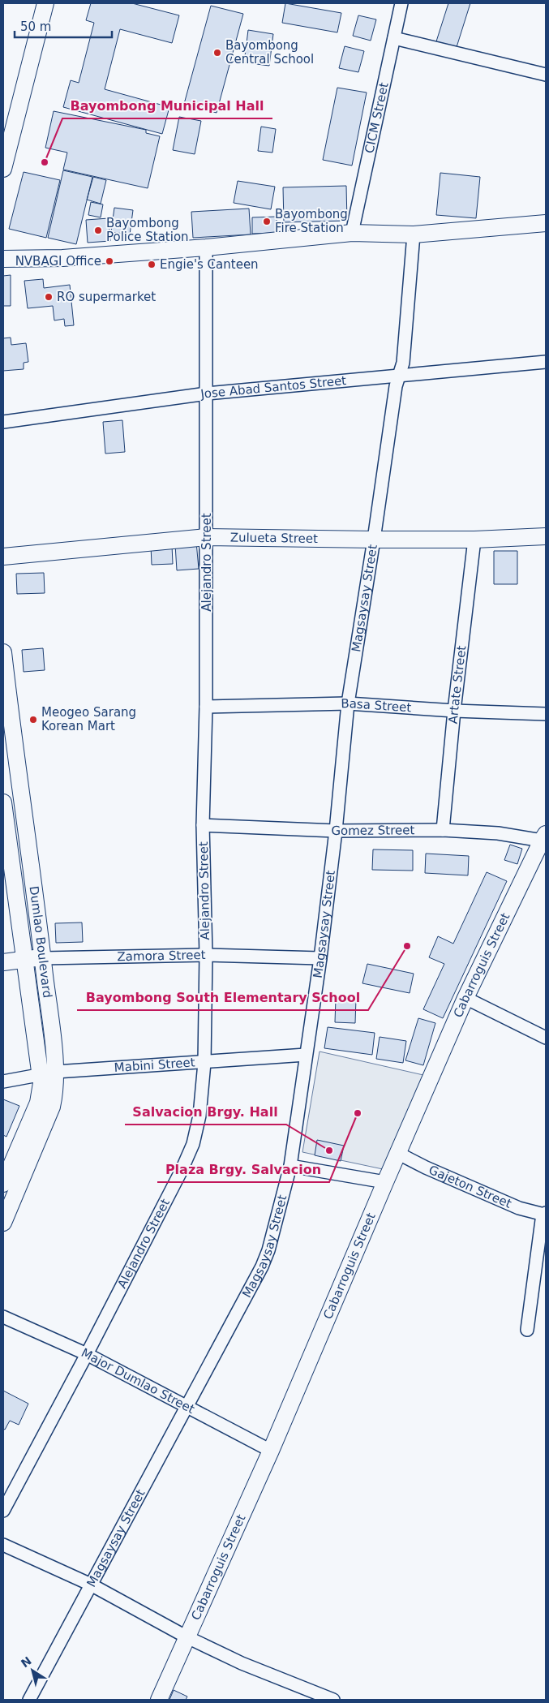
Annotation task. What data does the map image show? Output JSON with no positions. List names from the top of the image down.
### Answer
{
  "streets": {
    "street": [
      "CICM Street",
      "Jose Abad Santos Street",
      "Zulueta Street",
      "Alejandro Street",
      "Magsaysay Street",
      "Artate Street",
      "Basa Street",
      "Gomez Street",
      "Dumlao Boulevard",
      "Zamora Street",
      "Cabarroguis Street",
      "Mabini Street",
      "Gajeton Street",
      "Major Dumlao Street"
    ]
  },
  "crossings": [
    ["Jose Abad Santos Street", "Alejandro Street"],
    ["Jose Abad Santos Street", "Magsaysay Street"],
    ["Zulueta Street", "Alejandro Street"],
    ["Zulueta Street", "Magsaysay Street"],
    ["Zulueta Street", "Artate Street"],
    ["Alejandro Street", "Basa Street"],
    ["Alejandro Street", "Gomez Street"],
    ["Alejandro Street", "Zamora Street"],
    ["Alejandro Street", "Mabini Street"],
    ["Alejandro Street", "Major Dumlao Street"],
    ["Magsaysay Street", "Basa Street"],
    ["Magsaysay Street", "Gomez Street"],
    ["Magsaysay Street", "Zamora Street"],
    ["Magsaysay Street", "Mabini Street"],
    ["Magsaysay Street", "Major Dumlao Street"],
    ["Artate Street", "Basa Street"],
    ["Artate Street", "Gomez Street"],
    ["Gomez Street", "Cabarroguis Street"],
    ["Dumlao Boulevard", "Zamora Street"],
    ["Dumlao Boulevard", "Mabini Street"],
    ["Cabarroguis Street", "Gajeton Street"],
    ["Cabarroguis Street", "Major Dumlao Street"]
  ],
  "places": [
    "Bayombong Central School",
    "Bayombong Municipal Hall",
    "Bayombong Fire Station",
    "Bayombong Police Station",
    "NVBAGI Office",
    "Engie's Canteen",
    "RO supermarket",
    "Meogeo Sarang Korean Mart",
    "Bayombong South Elementary School",
    "Plaza Brgy. Salvacion",
    "Salvacion Brgy. Hall"
  ],
  "scale_bar": "50 m",
  "north": "top left"
}
